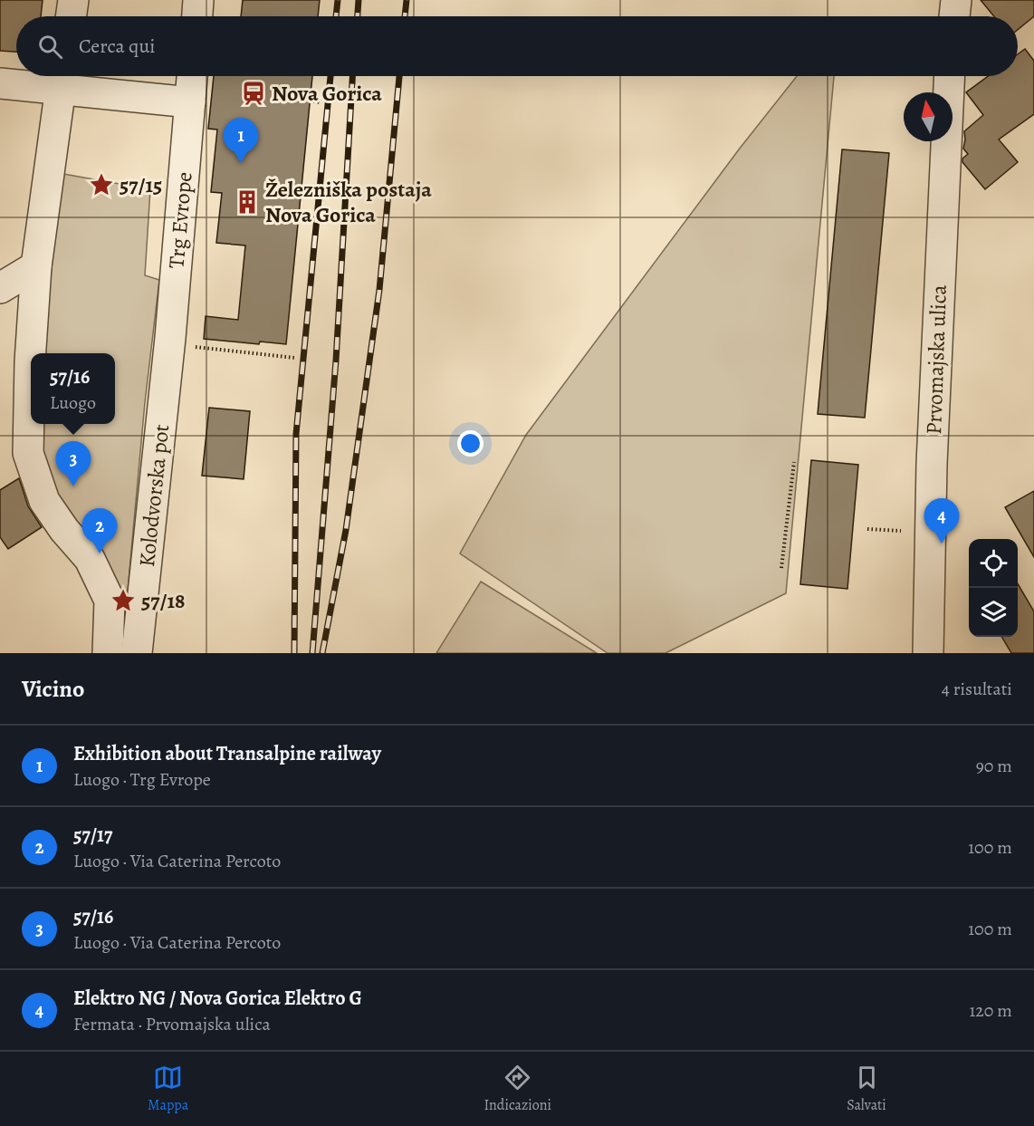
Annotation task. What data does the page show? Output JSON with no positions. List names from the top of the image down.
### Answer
{
  "streets": {
    "street": ["Trg Evrope", "Prvomajska ulica", "Kolodvorska pot"]
  },
  "crossings": [
    ["Trg Evrope", "Kolodvorska pot"]
  ],
  "places": {
    "station": ["Nova Gorica"],
    "place": ["57/15", "57/18"],
    "building": ["Železniška postaja Nova Gorica"]
  },
  "north": "top",
  "page": {
    "search": "Cerca qui",
    "pins": [
      "1",
      "3",
      "4",
      "2"
    ],
    "popup": ["57/16", "Luogo"],
    "heading": ["Vicino", "4 risultati"],
    "list": [
      {
        "mark": "1",
        "name": "Exhibition about Transalpine railway",
        "note": "Luogo · Trg Evrope",
        "value": "90 m"
      },
      {
        "mark": "2",
        "name": "57/17",
        "note": "Luogo · Via Caterina Percoto",
        "value": "100 m"
      },
      {
        "mark": "3",
        "name": "57/16",
        "note": "Luogo · Via Caterina Percoto",
        "value": "100 m"
      },
      {
        "mark": "4",
        "name": "Elektro NG / Nova Gorica Elektro G",
        "note": "Fermata · Prvomajska ulica",
        "value": "120 m"
      }
    ],
    "nav": ["Mappa", "Indicazioni", "Salvati"]
  }
}
